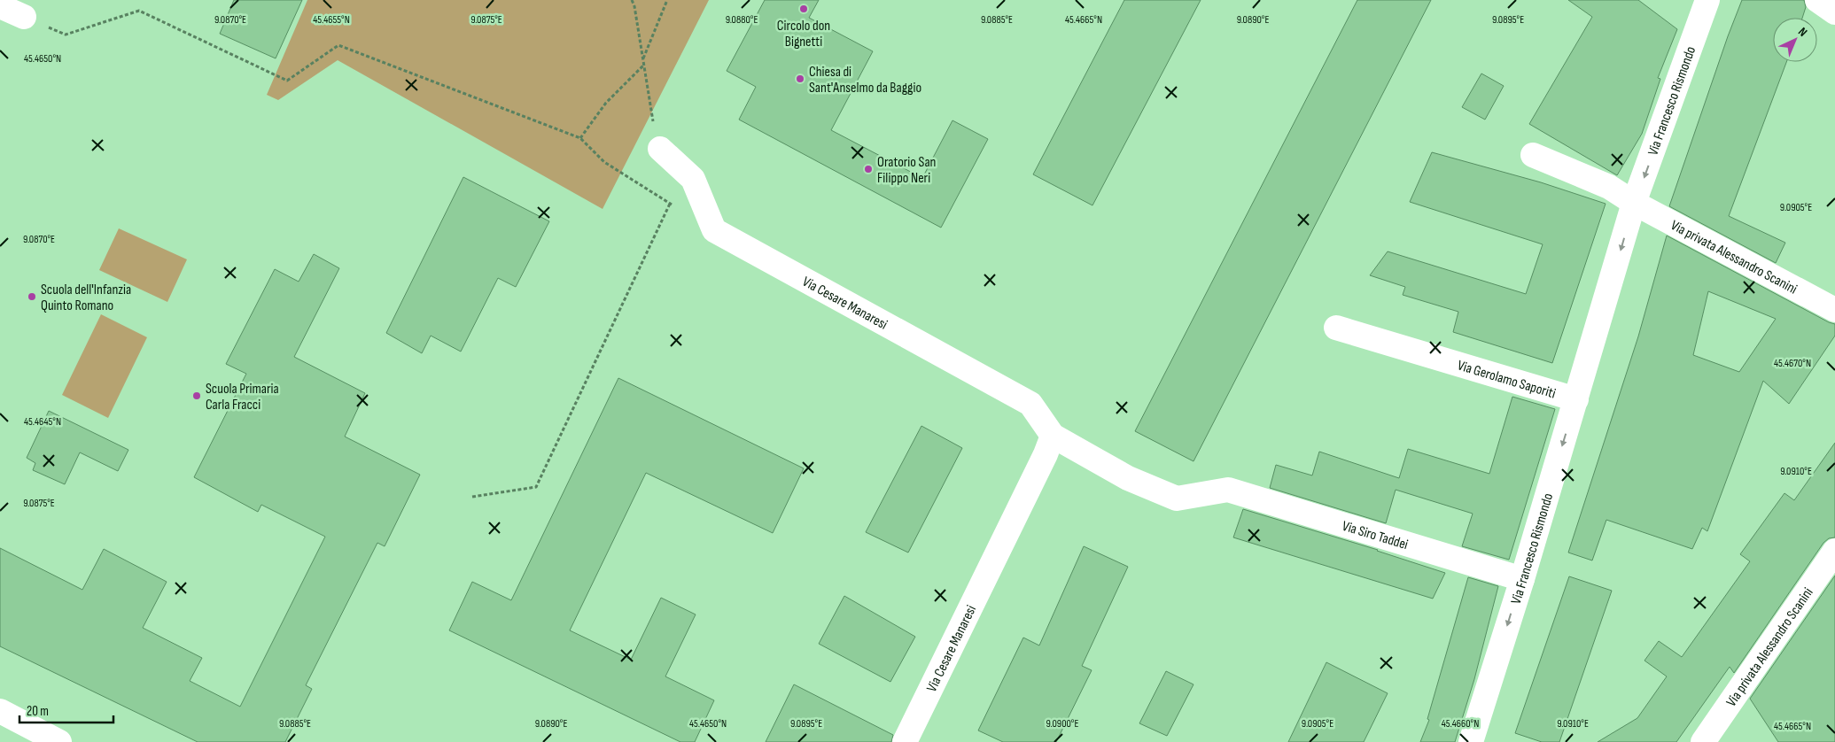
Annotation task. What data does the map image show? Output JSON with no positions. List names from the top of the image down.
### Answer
{
  "streets": {
    "street": [
      "Via Francesco Rismondo",
      "Via privata Alessandro Scanini",
      "Via Cesare Manaresi",
      "Via Gerolamo Saporiti",
      "Via Siro Taddei"
    ]
  },
  "crossings": [
    ["Via Francesco Rismondo", "Via privata Alessandro Scanini"],
    ["Via Francesco Rismondo", "Via Gerolamo Saporiti"],
    ["Via Francesco Rismondo", "Via Siro Taddei"],
    ["Via Cesare Manaresi", "Via Siro Taddei"]
  ],
  "one_way": ["Via Francesco Rismondo"],
  "places": [
    "Circolo don Bignetti",
    "Chiesa di Sant'Anselmo da Baggio",
    "Oratorio San Filippo Neri",
    "Scuola dell'Infanzia Quinto Romano",
    "Scuola Primaria Carla Fracci"
  ],
  "scale_bar": "20 m",
  "north": "top right",
  "coordinates": [
    "45.4655°N",
    "45.4665°N",
    "9.0870°E",
    "9.0875°E",
    "9.0880°E",
    "9.0885°E",
    "9.0890°E",
    "9.0895°E",
    "45.4650°N",
    "9.0905°E",
    "45.4670°N",
    "45.4645°N",
    "9.0910°E",
    "9.0900°E",
    "45.4660°N"
  ]
}
